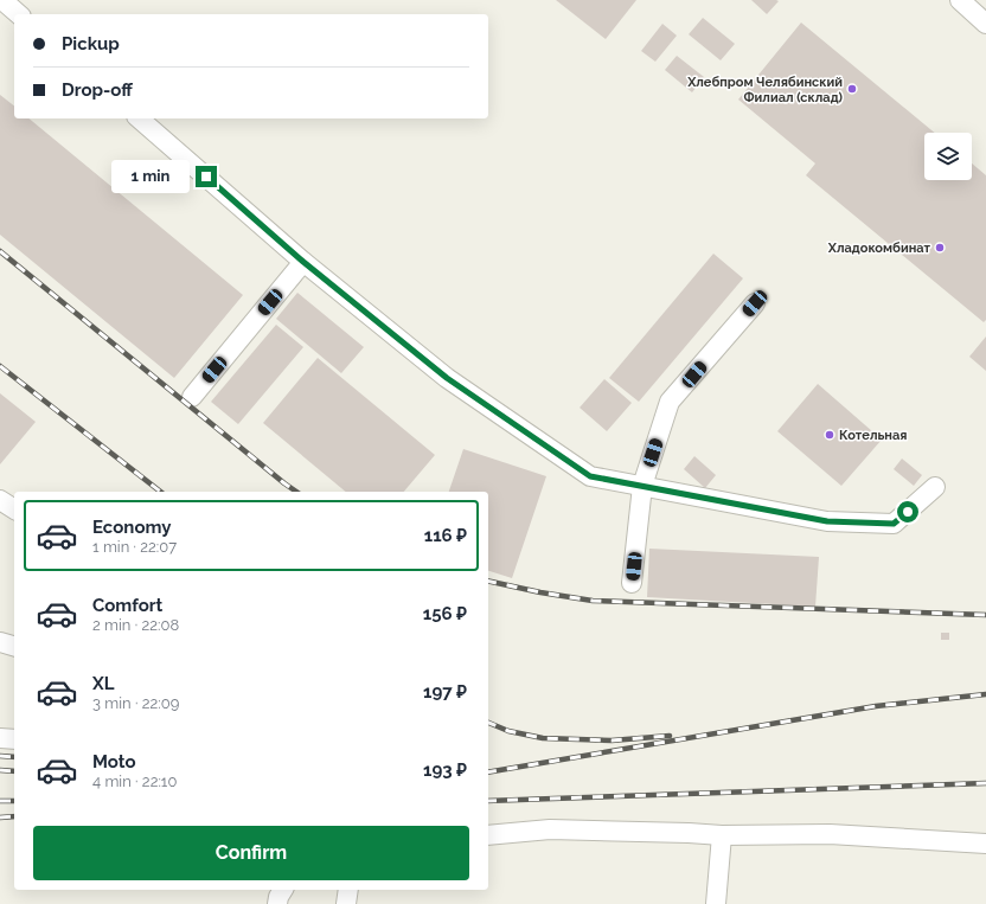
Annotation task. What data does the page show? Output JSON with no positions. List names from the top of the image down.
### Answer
{
  "places": ["Хлебпром Челябинский Филиал (склад)", "Хладокомбинат", "Котельная"],
  "page": {
    "banner": ["Pickup", "Drop-off"],
    "bubble": "1 min",
    "list": [
      {
        "name": "Economy",
        "note": "1 min · 22:07",
        "value": "116 ₽"
      },
      {
        "name": "Comfort",
        "note": "2 min · 22:08",
        "value": "156 ₽"
      },
      {
        "name": "XL",
        "note": "3 min · 22:09",
        "value": "197 ₽"
      },
      {
        "name": "Moto",
        "note": "4 min · 22:10",
        "value": "193 ₽"
      }
    ],
    "buttons": "Confirm"
  }
}
